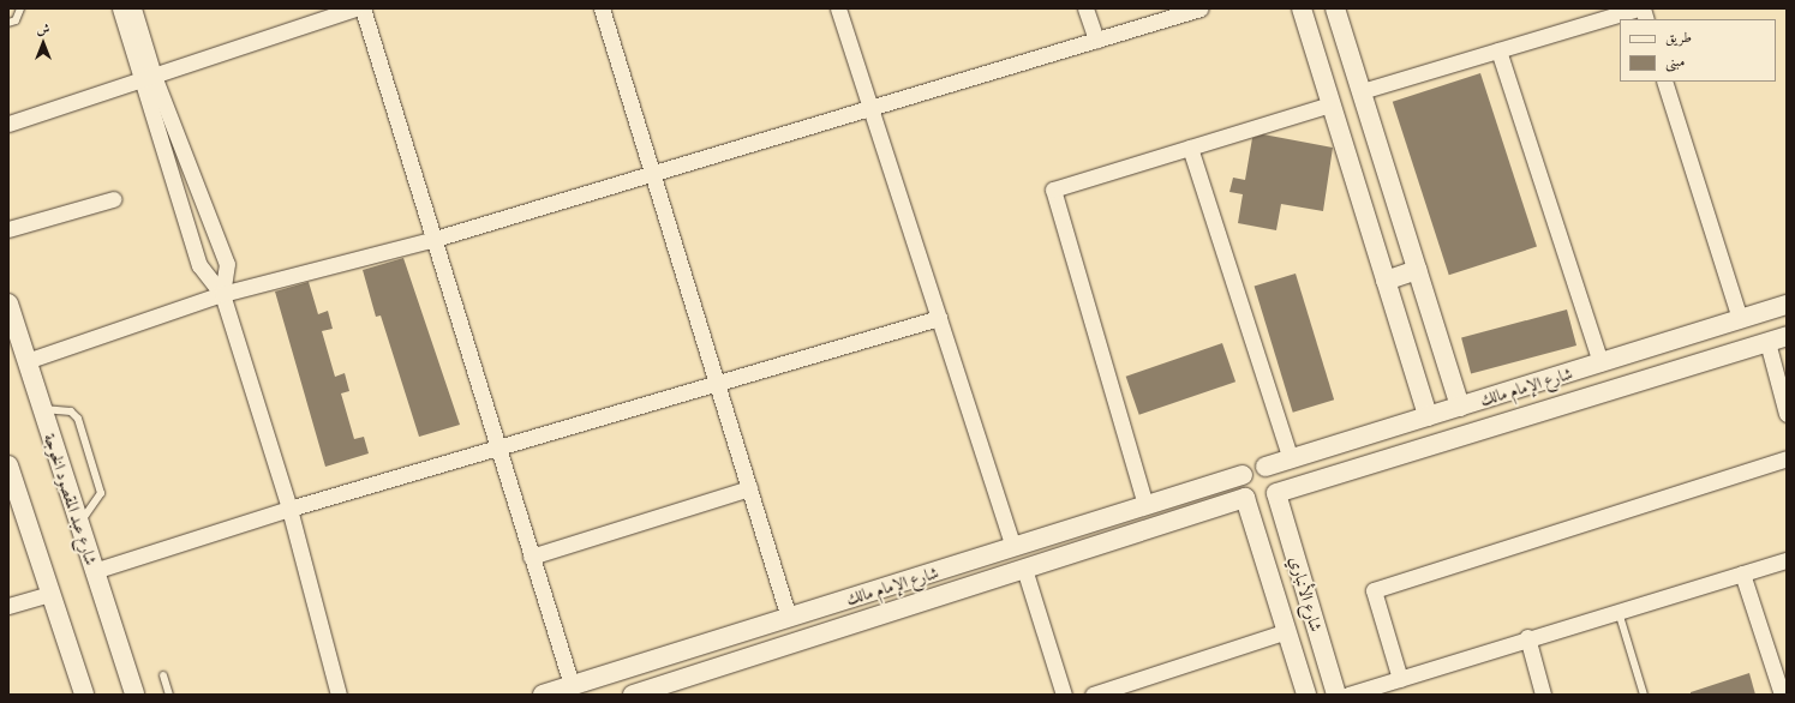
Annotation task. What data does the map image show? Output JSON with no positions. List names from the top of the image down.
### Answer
{
  "streets": {
    "street": ["شارع الإمام مالك", "شارع عبد المقصود الخوجة", "شارع الأنباري"]
  },
  "crossings": [
    ["شارع الإمام مالك", "شارع الأنباري"]
  ],
  "legend": ["طريق", "مبنى"],
  "north": "top"
}
